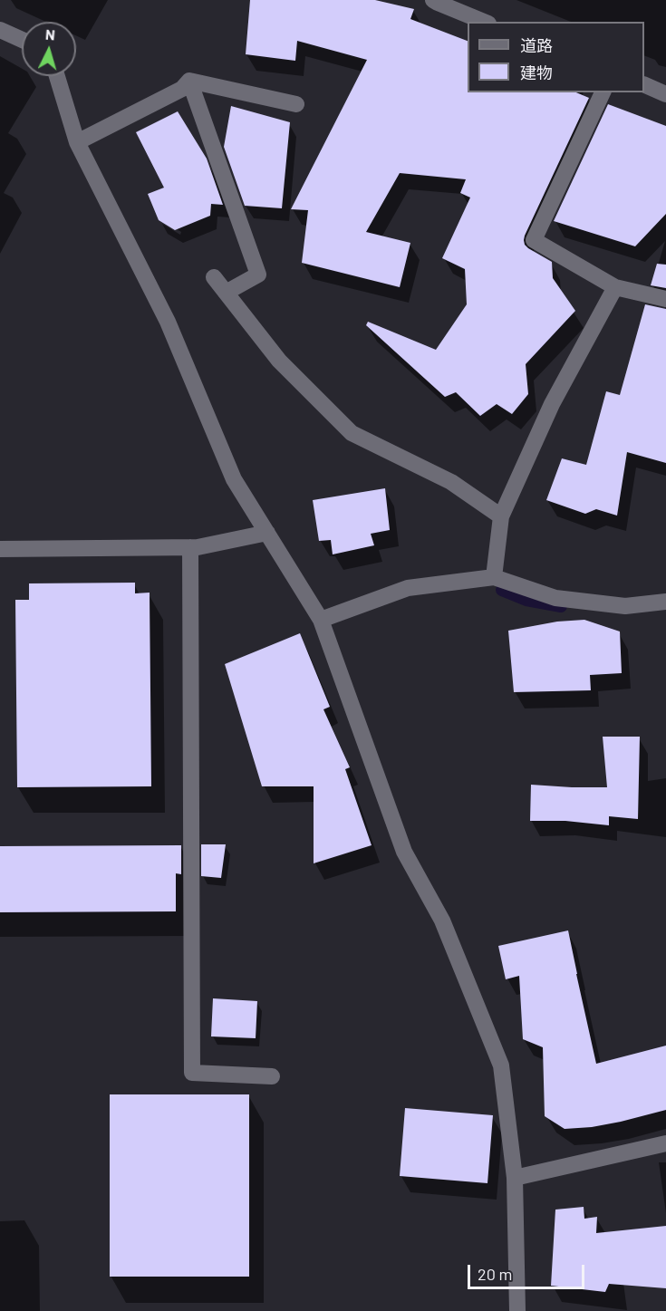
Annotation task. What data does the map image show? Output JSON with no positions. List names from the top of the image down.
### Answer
{
  "legend": ["道路", "建物"],
  "scale_bar": "20 m",
  "north": "top"
}
